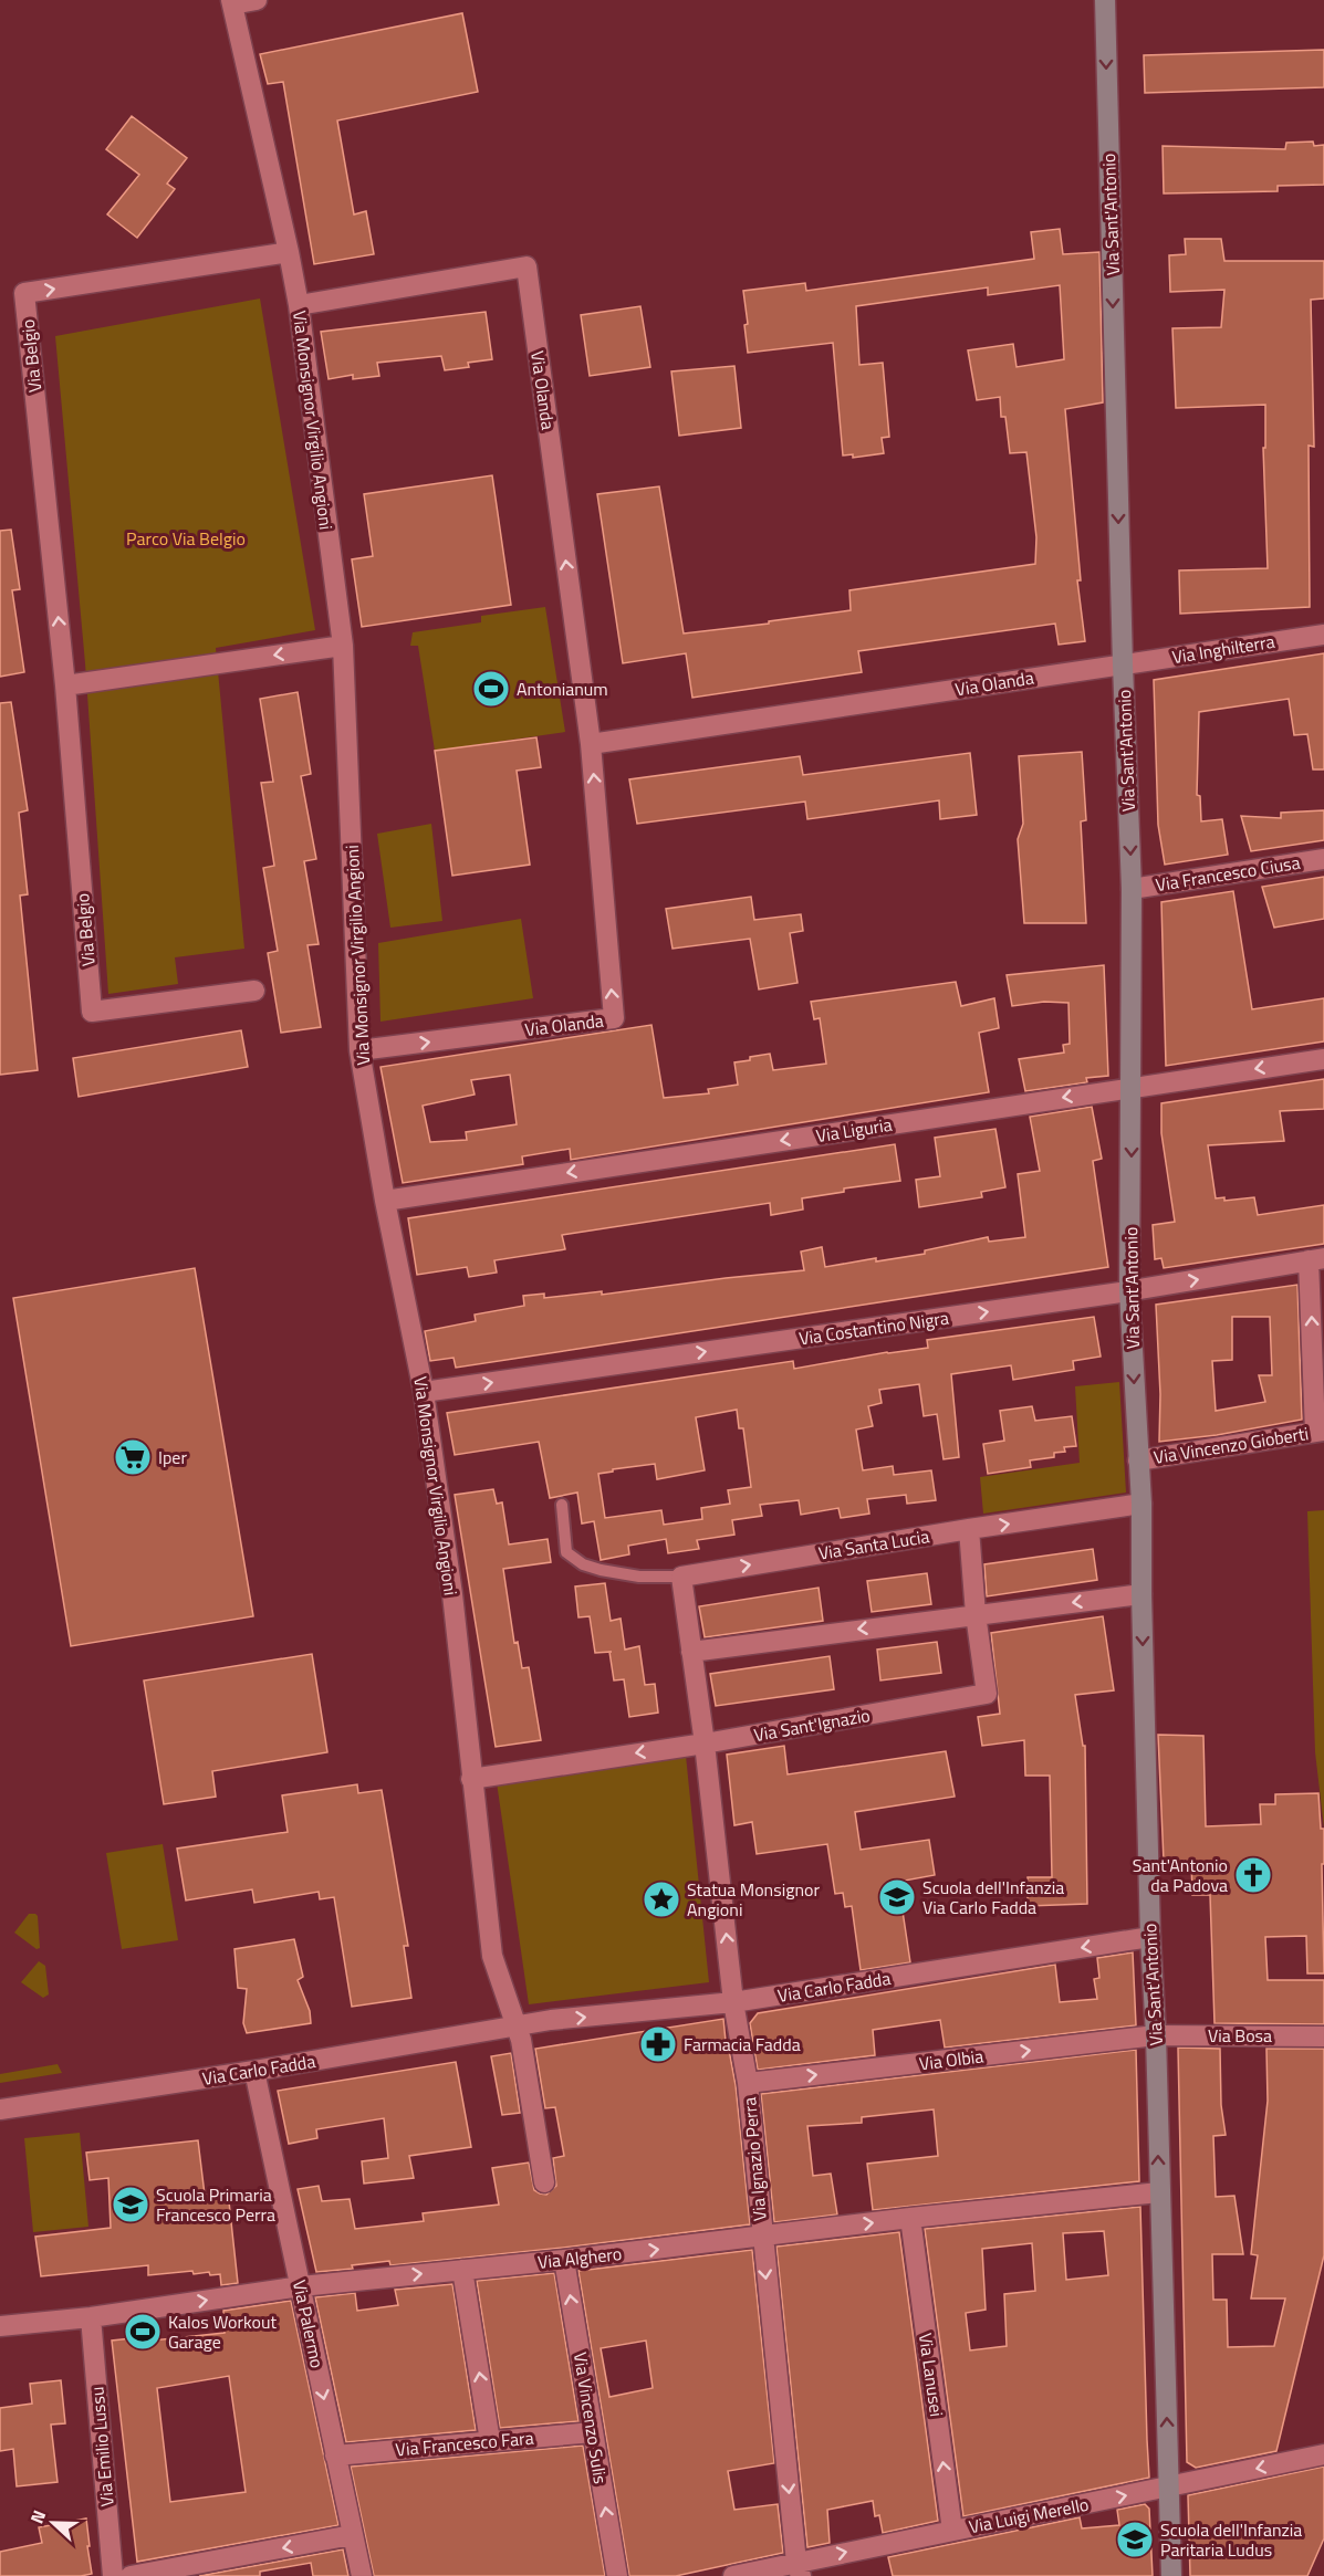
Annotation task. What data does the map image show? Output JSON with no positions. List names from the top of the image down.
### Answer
{
  "streets": {
    "street": [
      "Via Sant'Antonio",
      "Via Belgio",
      "Via Olanda",
      "Via Monsignor Virgilio Angioni",
      "Via Inghilterra",
      "Via Francesco Ciusa",
      "Via Liguria",
      "Via Costantino Nigra",
      "Via Vincenzo Gioberti",
      "Via Santa Lucia",
      "Via Sant'Ignazio",
      "Via Carlo Fadda",
      "Via Bosa",
      "Via Olbia",
      "Via Ignazio Perra",
      "Via Alghero",
      "Via Palermo",
      "Via Lanusei",
      "Via Vincenzo Sulis",
      "Via Francesco Fara",
      "Via Emilio Lussu",
      "Via Luigi Merello"
    ]
  },
  "crossings": [
    ["Via Sant'Antonio", "Via Olanda"],
    ["Via Sant'Antonio", "Via Inghilterra"],
    ["Via Sant'Antonio", "Via Francesco Ciusa"],
    ["Via Sant'Antonio", "Via Liguria"],
    ["Via Sant'Antonio", "Via Costantino Nigra"],
    ["Via Sant'Antonio", "Via Vincenzo Gioberti"],
    ["Via Sant'Antonio", "Via Santa Lucia"],
    ["Via Sant'Antonio", "Via Carlo Fadda"],
    ["Via Sant'Antonio", "Via Bosa"],
    ["Via Sant'Antonio", "Via Olbia"],
    ["Via Sant'Antonio", "Via Alghero"],
    ["Via Sant'Antonio", "Via Luigi Merello"],
    ["Via Belgio", "Via Monsignor Virgilio Angioni"],
    ["Via Olanda", "Via Monsignor Virgilio Angioni"],
    ["Via Olanda", "Via Inghilterra"],
    ["Via Monsignor Virgilio Angioni", "Via Liguria"],
    ["Via Monsignor Virgilio Angioni", "Via Costantino Nigra"],
    ["Via Monsignor Virgilio Angioni", "Via Sant'Ignazio"],
    ["Via Monsignor Virgilio Angioni", "Via Carlo Fadda"],
    ["Via Santa Lucia", "Via Sant'Ignazio"],
    ["Via Sant'Ignazio", "Via Ignazio Perra"],
    ["Via Carlo Fadda", "Via Ignazio Perra"],
    ["Via Carlo Fadda", "Via Palermo"],
    ["Via Bosa", "Via Olbia"],
    ["Via Olbia", "Via Ignazio Perra"],
    ["Via Ignazio Perra", "Via Alghero"],
    ["Via Ignazio Perra", "Via Luigi Merello"],
    ["Via Alghero", "Via Palermo"],
    ["Via Alghero", "Via Lanusei"],
    ["Via Alghero", "Via Vincenzo Sulis"],
    ["Via Alghero", "Via Emilio Lussu"],
    ["Via Palermo", "Via Francesco Fara"],
    ["Via Lanusei", "Via Luigi Merello"],
    ["Via Vincenzo Sulis", "Via Francesco Fara"]
  ],
  "one_way": [
    "Via Liguria",
    "Via Costantino Nigra",
    "Via Olbia",
    "Via Alghero",
    "Via Lanusei"
  ],
  "parks": ["Parco Via Belgio"],
  "places": {
    "sports": ["Antonianum", "Kalos Workout Garage"],
    "supermarket": ["Iper"],
    "church": ["Sant'Antonio da Padova"],
    "school or university": ["Scuola dell'Infanzia Via Carlo Fadda", "Scuola Primaria Francesco Perra", "Scuola dell'Infanzia Paritaria Ludus"],
    "place": ["Statua Monsignor Angioni"],
    "pharmacy": ["Farmacia Fadda"]
  },
  "north": "left"
}
